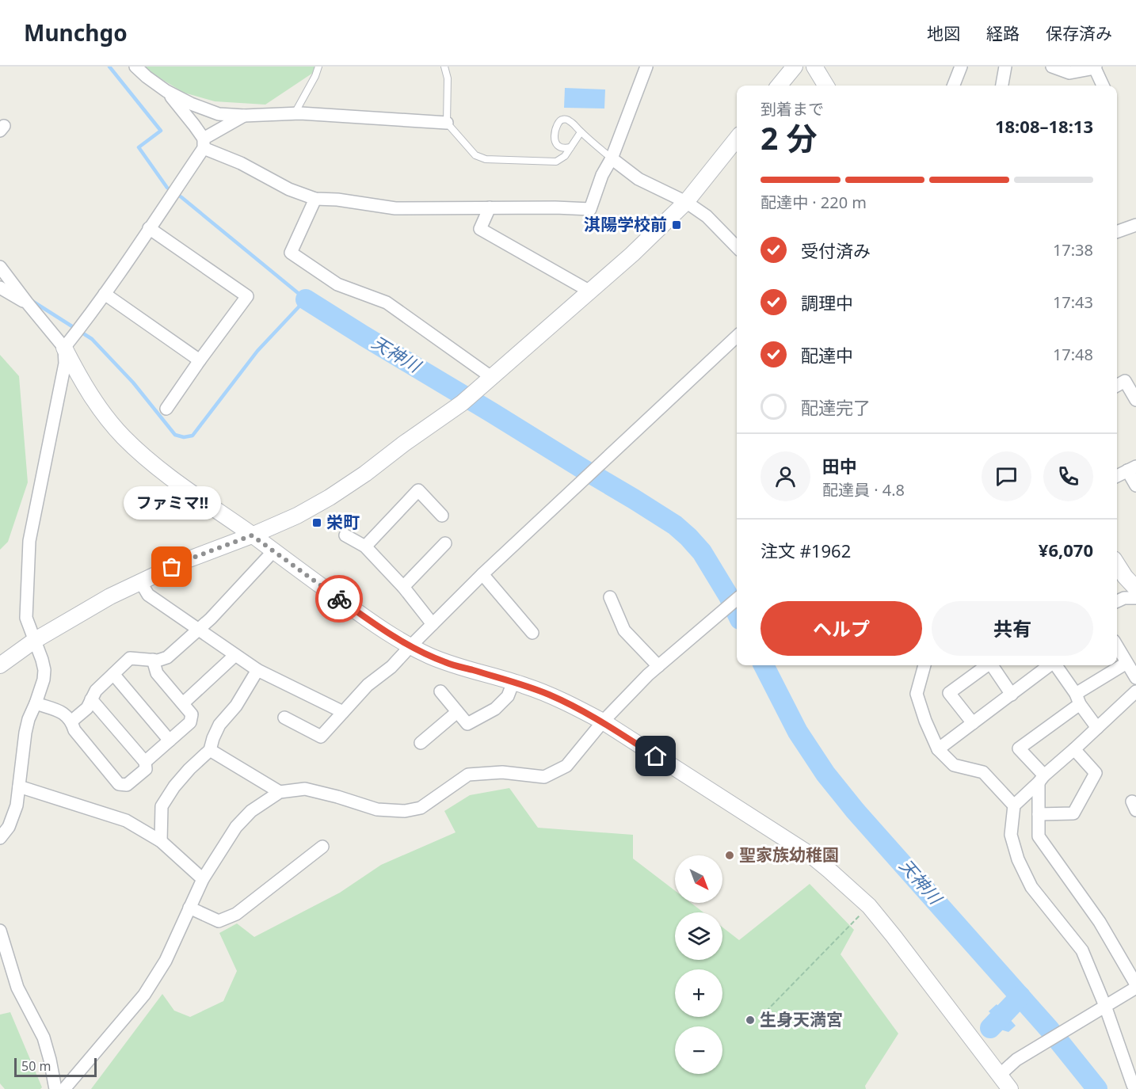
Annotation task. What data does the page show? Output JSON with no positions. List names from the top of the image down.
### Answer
{
  "water": ["天神川"],
  "places": {
    "transit": ["淇陽学校前", "栄町"],
    "other": ["ファミマ!!", "聖家族幼稚園", "生身天満宮"]
  },
  "scale_bar": "50 m",
  "north": "bottom right",
  "page": {
    "header": "Munchgo",
    "nav": ["地図", "経路", "保存済み"],
    "heading": ["2 分", "到着まで", "18:08–18:13"],
    "panel": [
      "田中",
      "配達員 · 4.8",
      "注文 #1962",
      "¥6,070"
    ],
    "bar": "配達中 · 220 m",
    "list": [
      ["受付済み", "17:38"],
      ["調理中", "17:43"],
      ["配達中", "17:48"],
      "配達完了"
    ],
    "bubble": "ファミマ!!",
    "buttons": ["ヘルプ", "共有"],
    "map_buttons": ["+", "−"],
    "scale": "50 m"
  }
}
